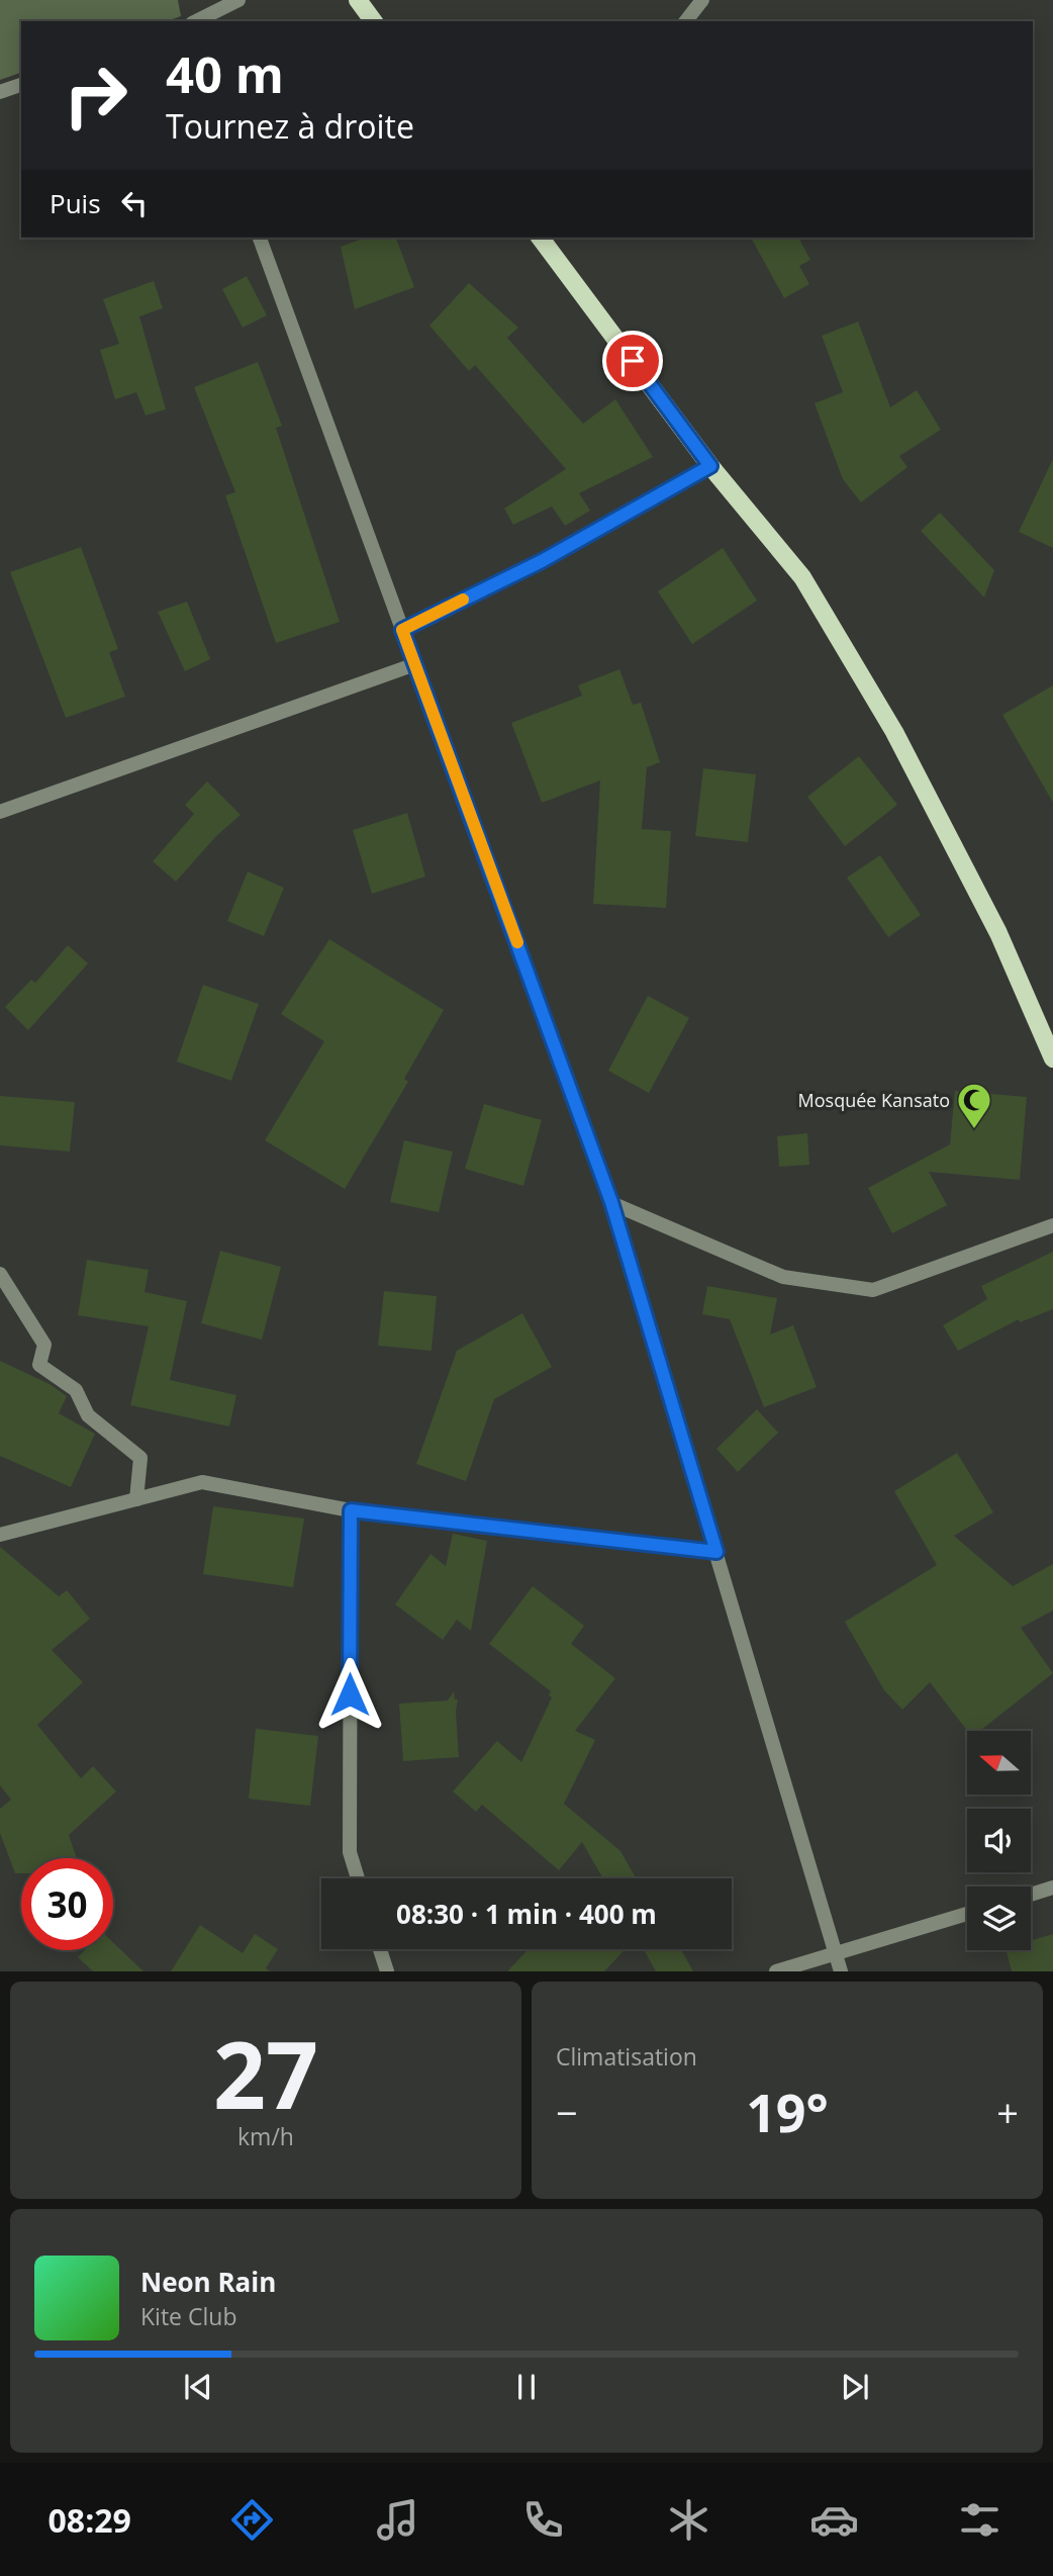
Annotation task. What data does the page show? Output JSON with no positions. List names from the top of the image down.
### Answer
{
  "places": {
    "mosque": ["Mosquée Kansato"]
  },
  "north": "left",
  "page": {
    "turn": ["40 m", "Tournez à droite"],
    "then": "Puis",
    "limit": "30",
    "trip": "08:30 · 1 min · 400 m",
    "tile": [
      ["27", "km/h"],
      "Climatisation"
    ],
    "heat": ["−", "19°", "+"],
    "song": ["Neon Rain", "Kite Club"],
    "tabs": "08:29"
  }
}
